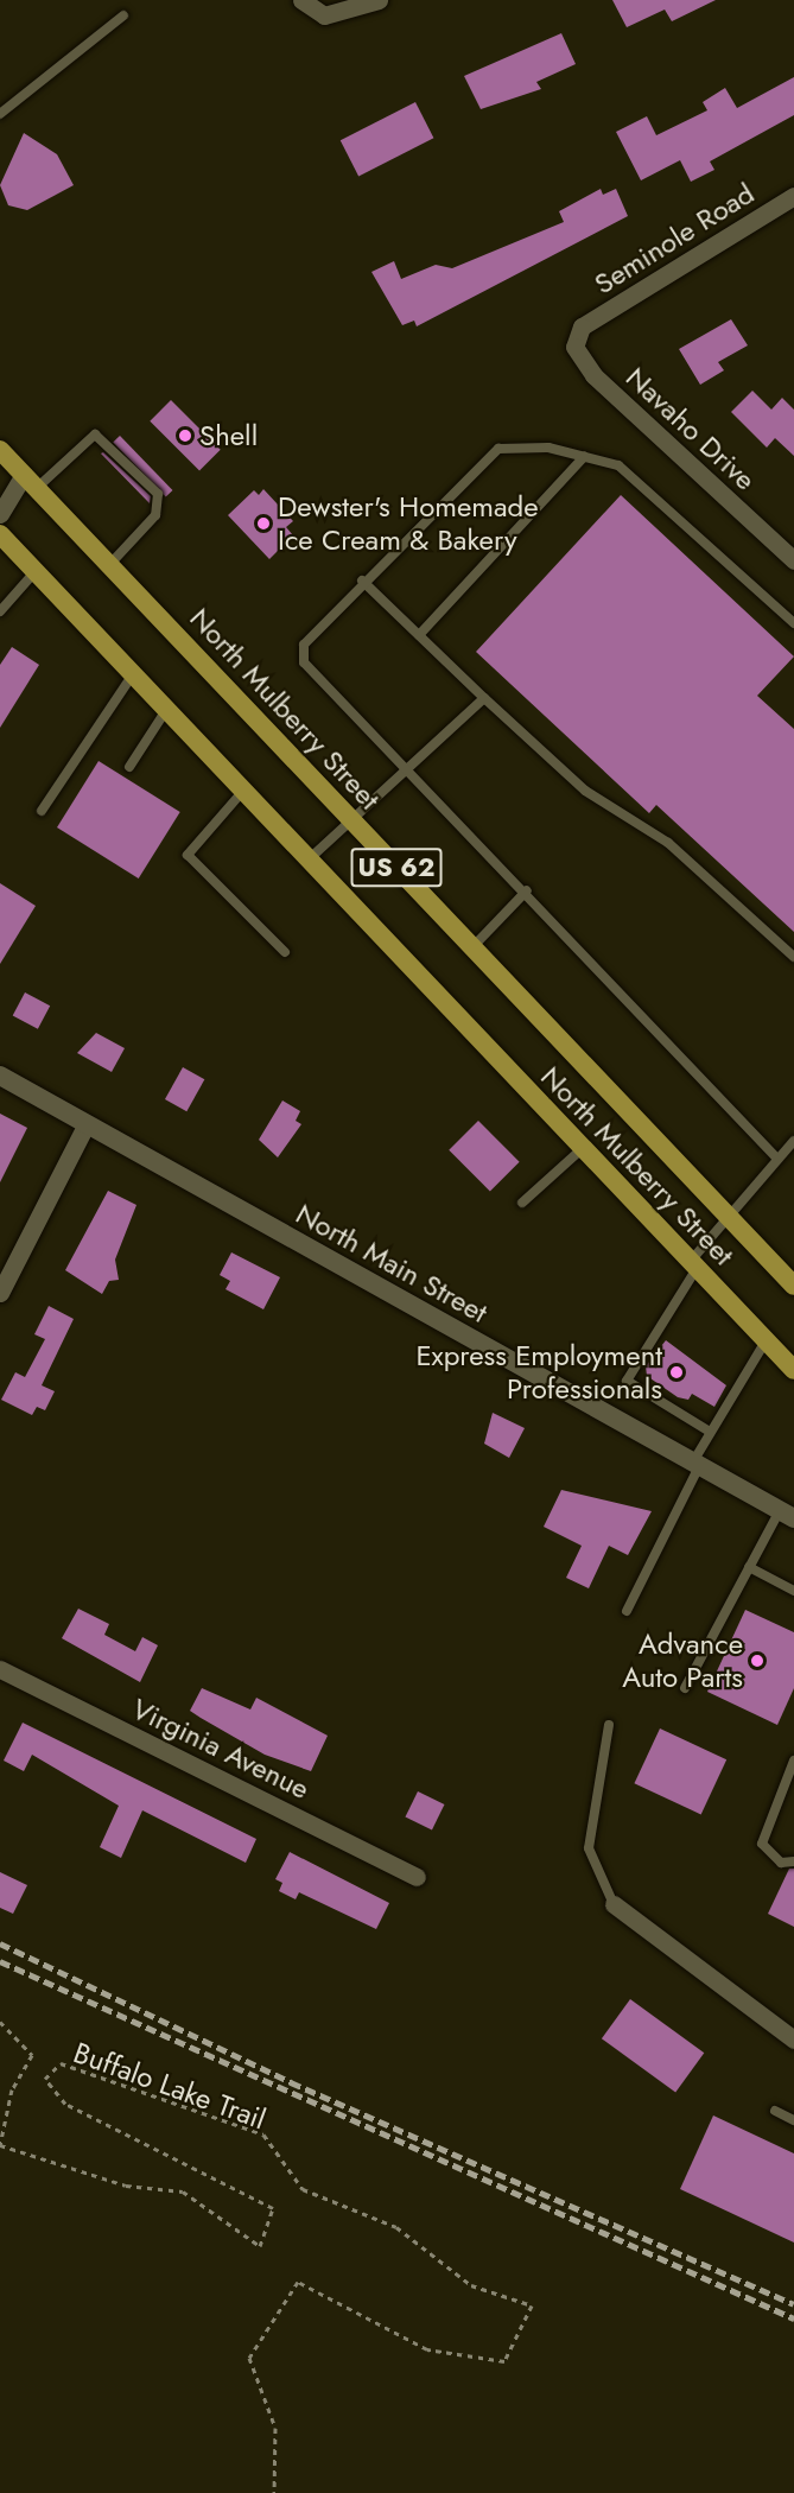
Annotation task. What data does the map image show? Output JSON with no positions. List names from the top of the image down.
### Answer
{
  "streets": {
    "main road": ["North Mulberry Street", "US 62"],
    "street": [
      "Seminole Road",
      "Navaho Drive",
      "North Main Street",
      "Virginia Avenue"
    ],
    "path": ["Buffalo Lake Trail"]
  },
  "crossings": [
    ["Seminole Road", "Navaho Drive"]
  ],
  "places": [
    "Shell",
    "Dewster's Homemade Ice Cream & Bakery",
    "Express Employment Professionals",
    "Advance Auto Parts"
  ]
}
